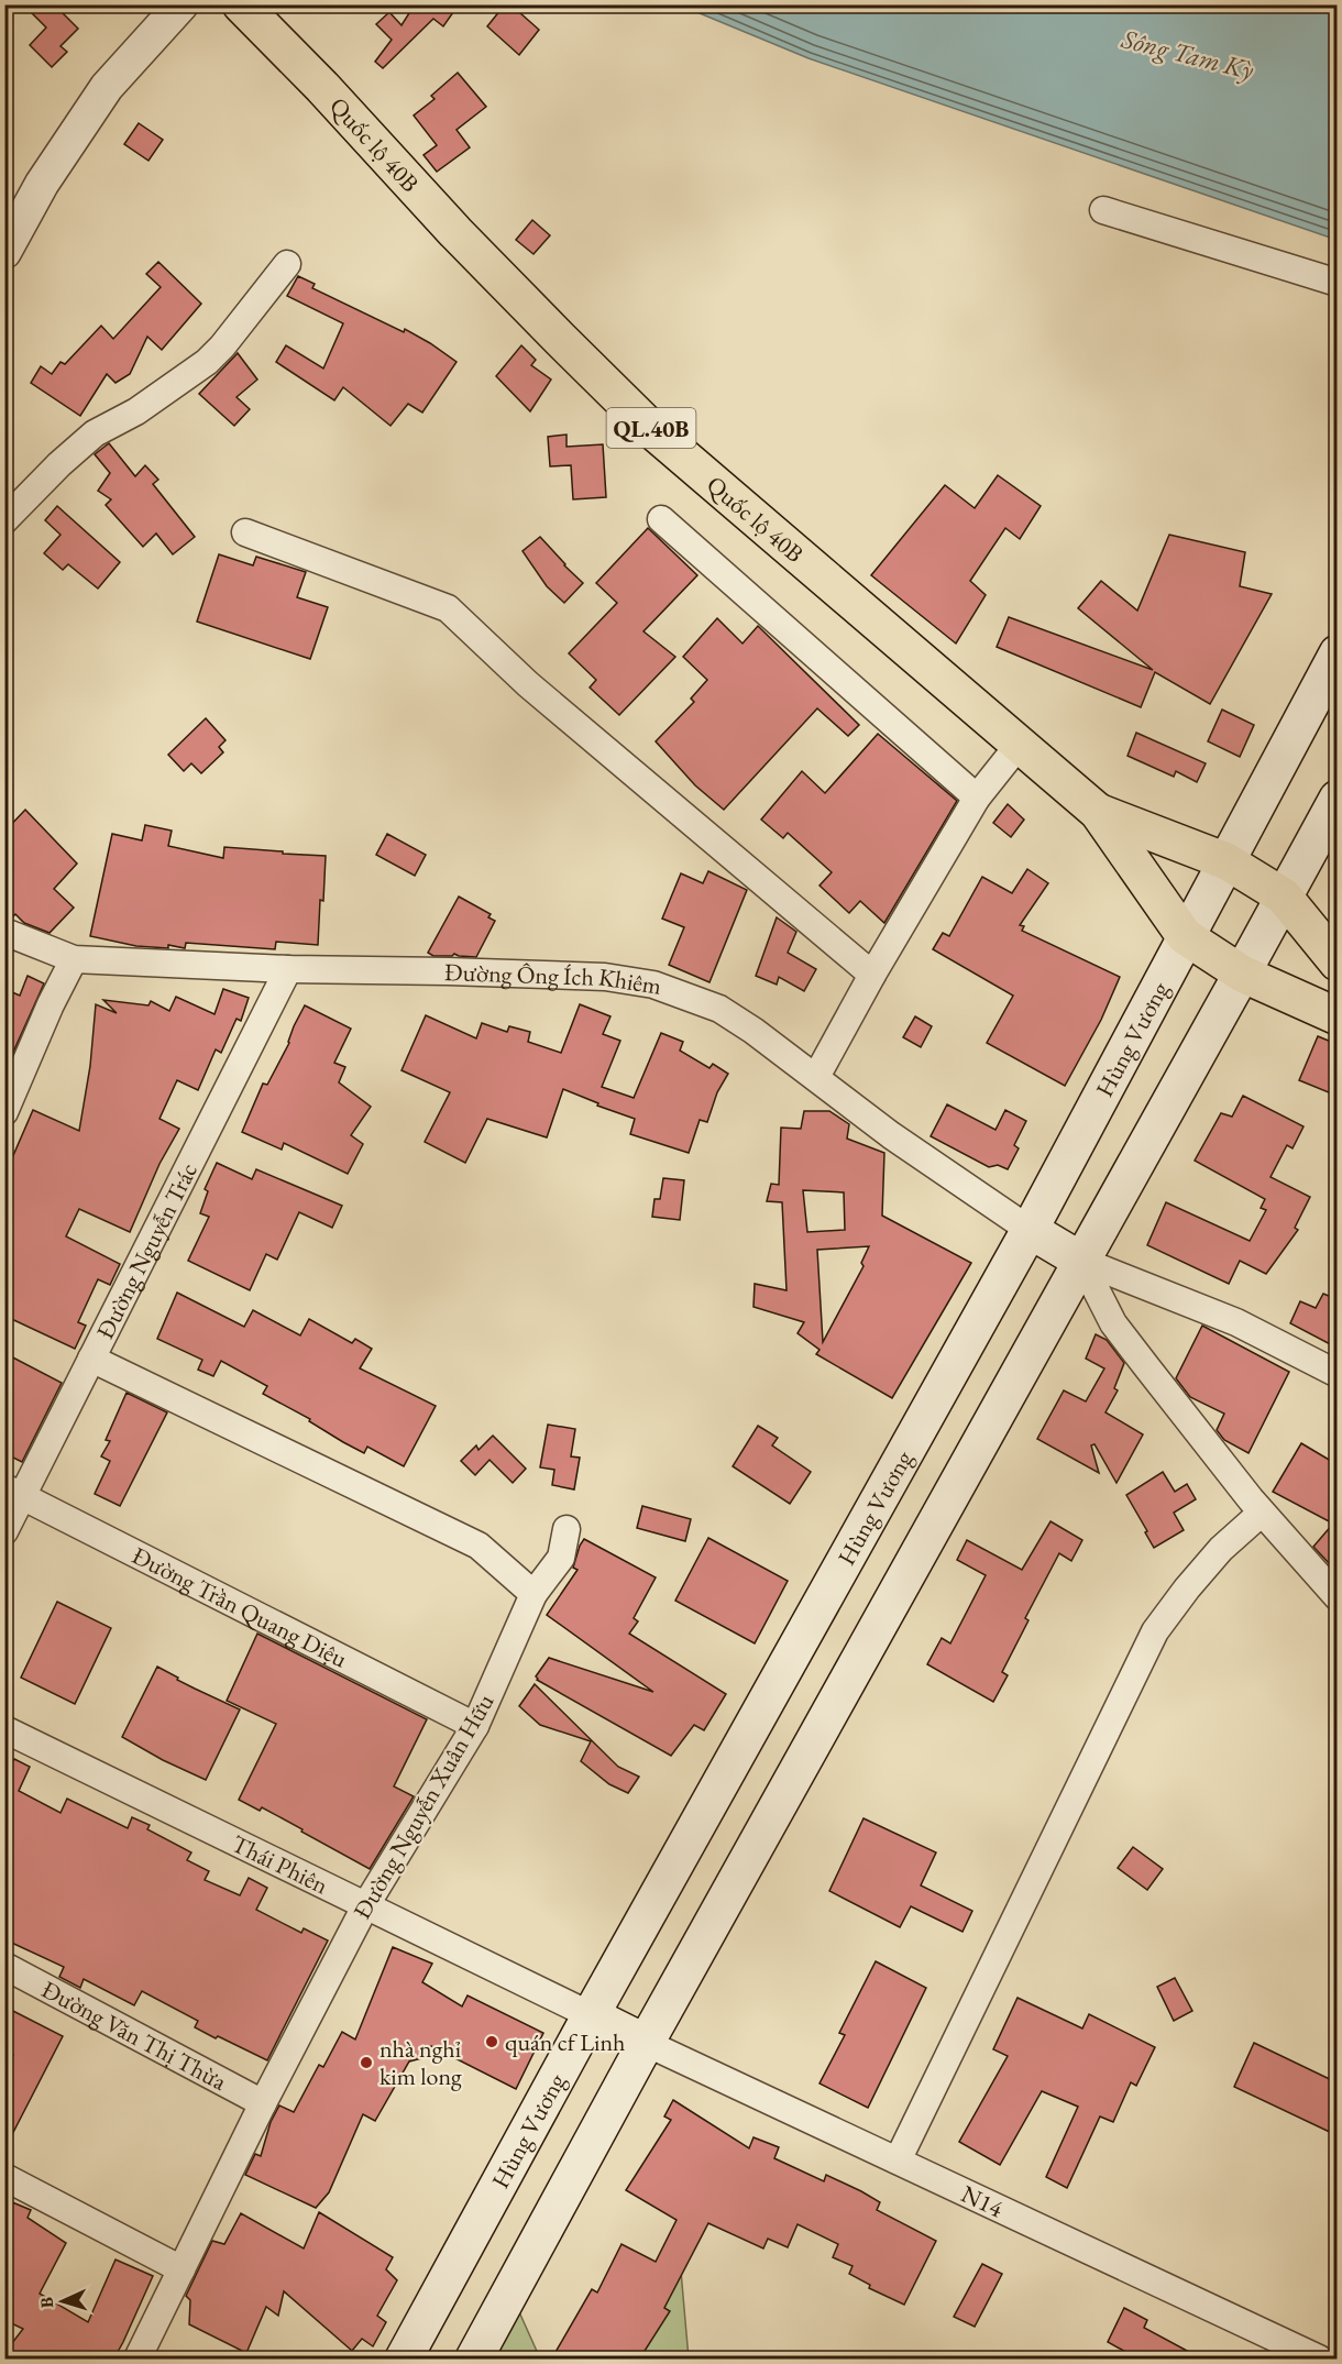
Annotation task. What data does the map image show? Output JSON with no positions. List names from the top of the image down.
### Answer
{
  "streets": {
    "highway": ["Quốc lộ 40B", "QL.40B"],
    "main road": ["Hùng Vương"],
    "street": [
      "Đường Ông Ích Khiêm",
      "Đường Nguyễn Trác",
      "Đường Trần Quang Diệu",
      "Đường Nguyễn Xuân Hữu",
      "Thái Phiên",
      "Đường Văn Thị Thừa",
      "N14"
    ]
  },
  "crossings": [
    ["Đường Ông Ích Khiêm", "Hùng Vương"],
    ["Đường Ông Ích Khiêm", "Đường Nguyễn Trác"],
    ["Hùng Vương", "Thái Phiên"],
    ["Đường Nguyễn Trác", "Đường Trần Quang Diệu"],
    ["Đường Trần Quang Diệu", "Đường Nguyễn Xuân Hữu"],
    ["Đường Nguyễn Xuân Hữu", "Thái Phiên"],
    ["Đường Nguyễn Xuân Hữu", "Đường Văn Thị Thừa"]
  ],
  "water": ["Sông Tam Kỳ"],
  "places": ["quán cf Linh", "nhà nghỉ kim long"],
  "north": "left"
}
